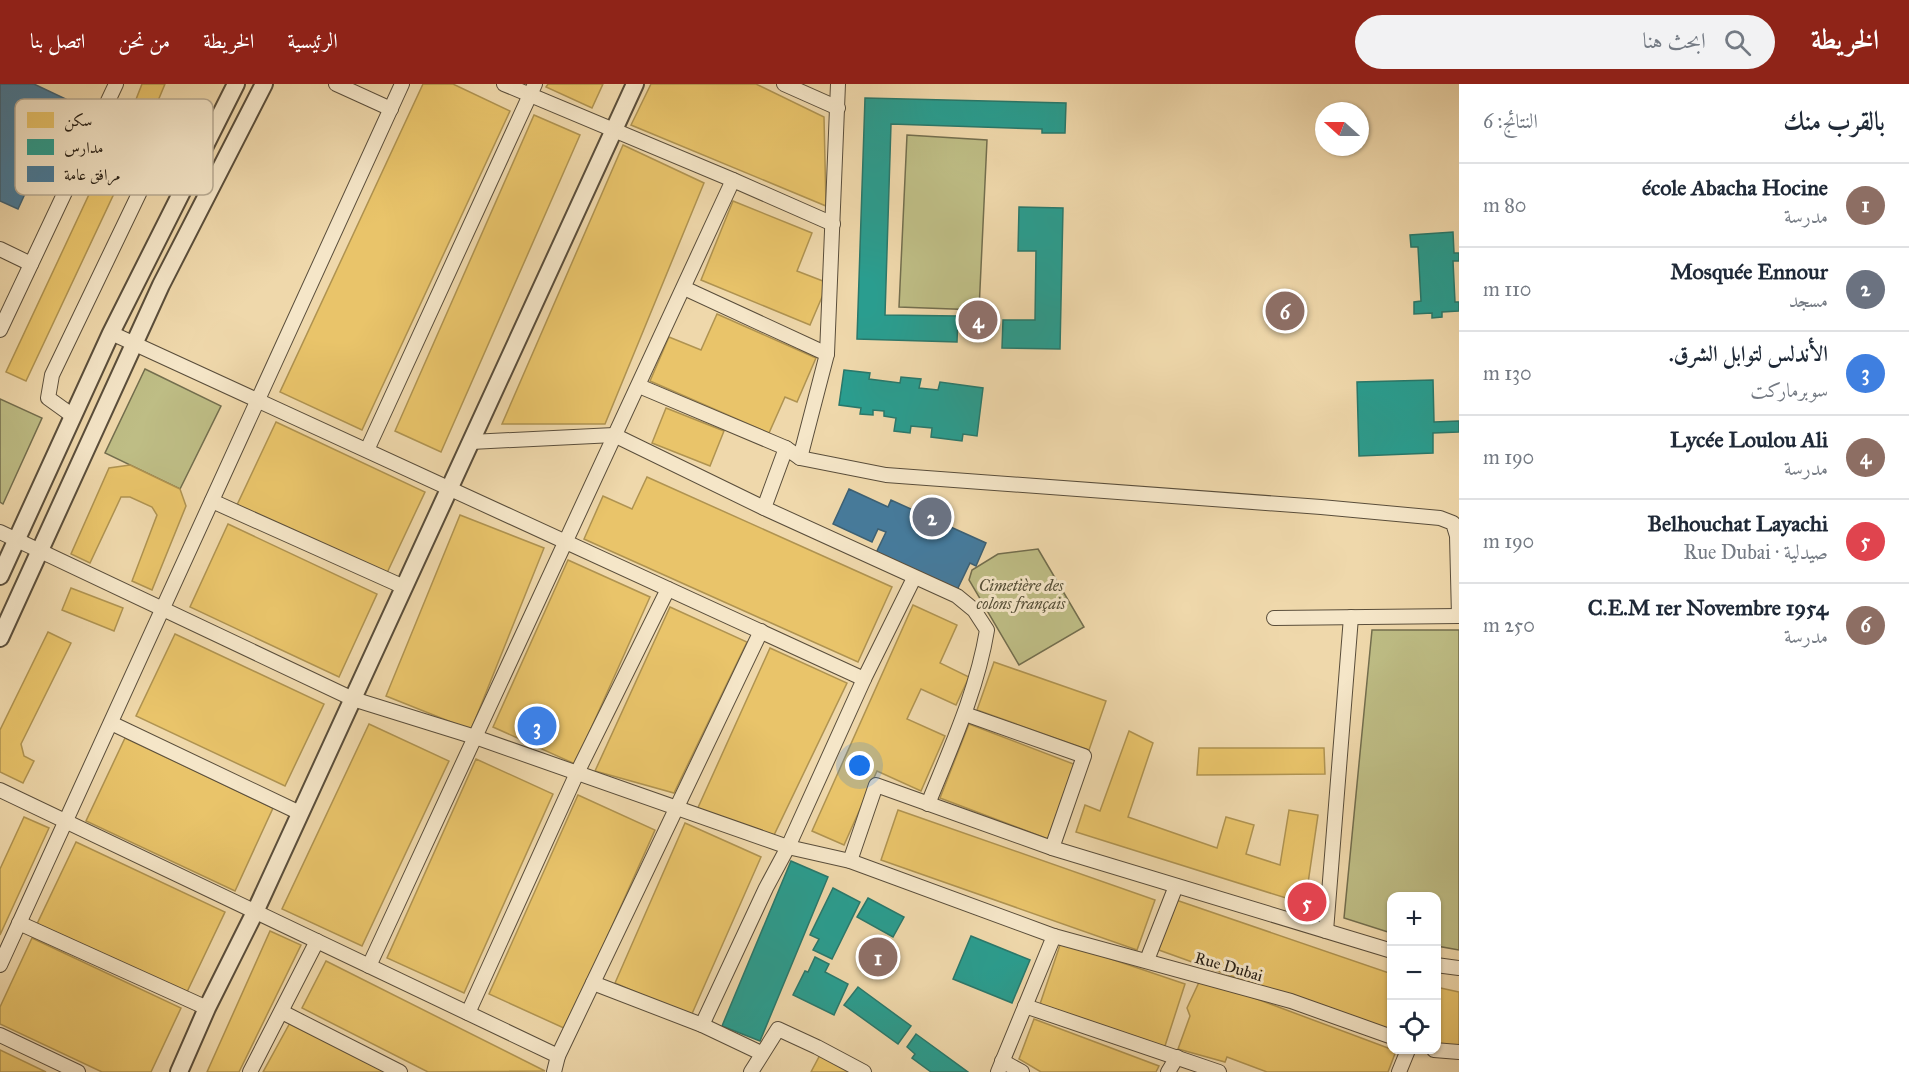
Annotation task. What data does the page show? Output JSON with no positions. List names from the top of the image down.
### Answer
{
  "streets": {
    "street": ["Rue Dubai"]
  },
  "parks": ["Cimetière des colons français"],
  "legend": ["سكن", "مدارس", "مرافق عامة"],
  "north": "left",
  "page": {
    "header": "الخريطة",
    "search": "ابحث هنا",
    "nav": [
      "الرئيسية",
      "الخريطة",
      "من نحن",
      "اتصل بنا"
    ],
    "heading": ["بالقرب منك", "النتائج: 6"],
    "list": [
      {
        "mark": "1",
        "name": "école Abacha Hocine",
        "note": "مدرسة",
        "value": "80 m"
      },
      {
        "mark": "2",
        "name": "Mosquée Ennour",
        "note": "مسجد",
        "value": "110 m"
      },
      {
        "mark": "3",
        "name": "الأندلس لتوابل الشرق.",
        "note": "سوبرماركت",
        "value": "130 m"
      },
      {
        "mark": "4",
        "name": "Lycée Loulou Ali",
        "note": "مدرسة",
        "value": "190 m"
      },
      {
        "mark": "5",
        "name": "Belhouchat Layachi",
        "note": "صيدلية · Rue Dubai",
        "value": "190 m"
      },
      {
        "mark": "6",
        "name": "C.E.M 1er Novembre 1954",
        "note": "مدرسة",
        "value": "250 m"
      }
    ],
    "pins": [
      "6",
      "4",
      "2",
      "3",
      "5",
      "1"
    ],
    "map_buttons": ["+", "−"]
  }
}
